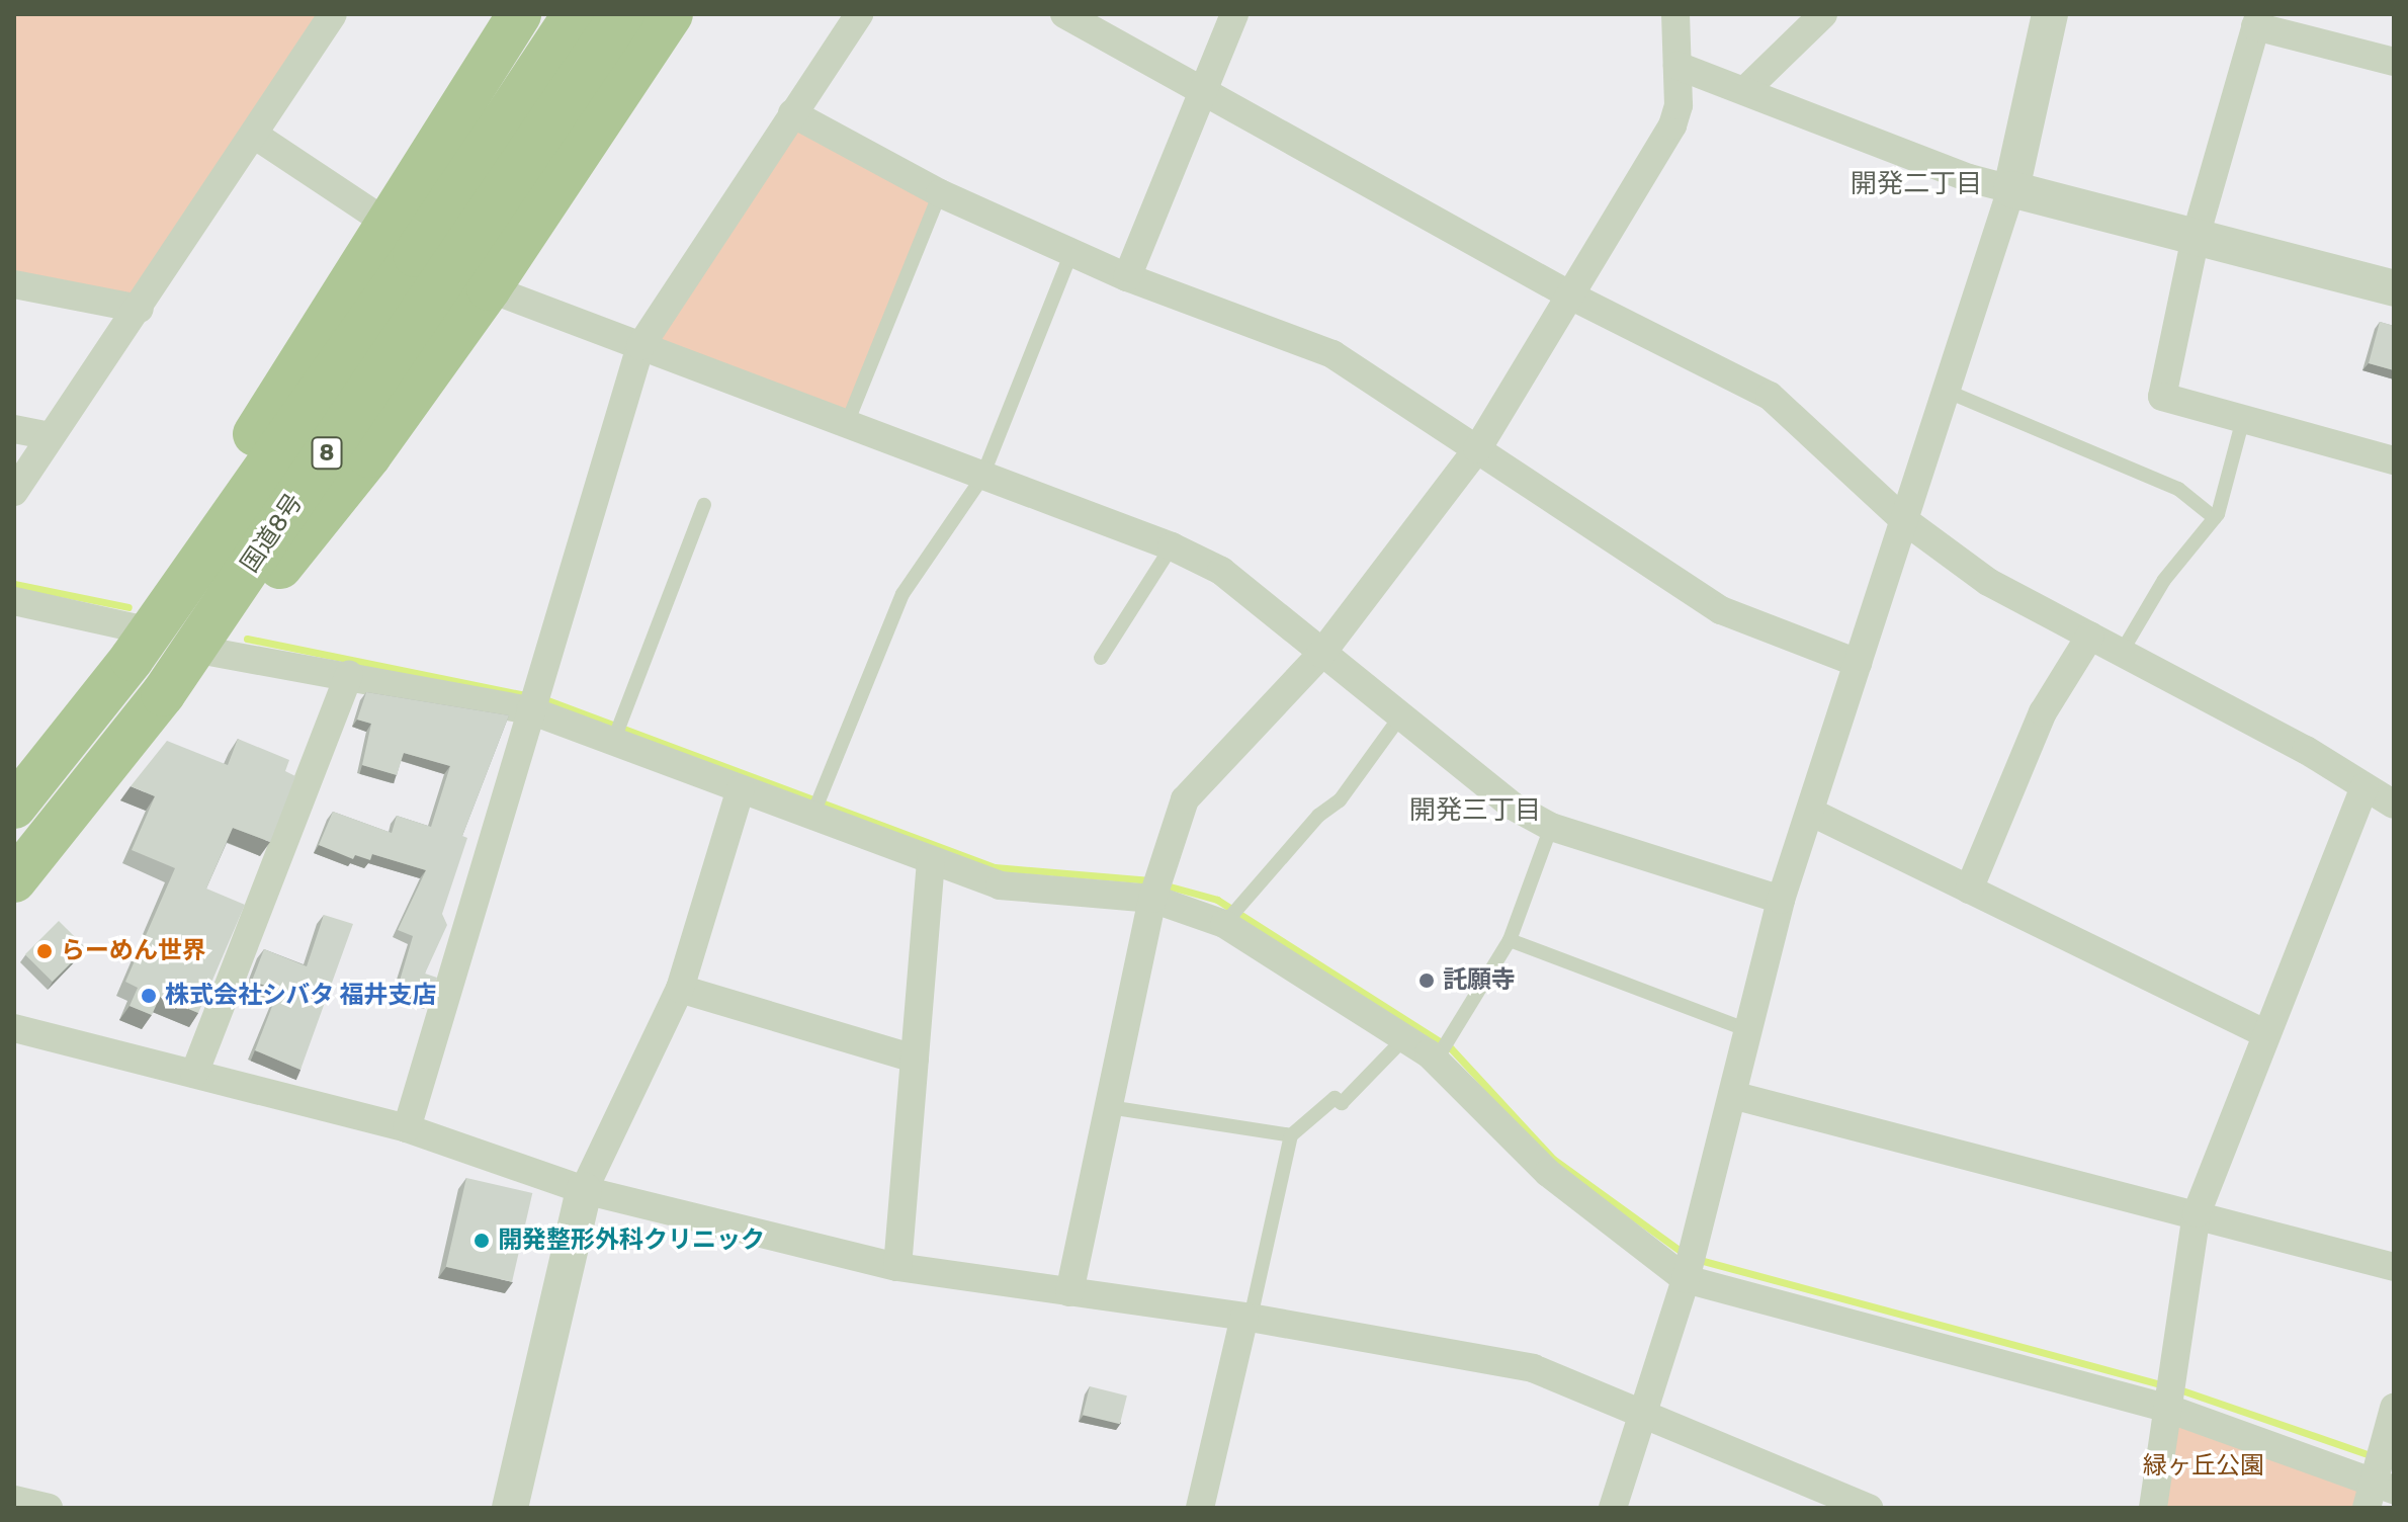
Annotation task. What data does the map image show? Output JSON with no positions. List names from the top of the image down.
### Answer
{
  "streets": {
    "highway": ["8", "国道8号"]
  },
  "crossings": [
    ["8", "国道8号"]
  ],
  "districts": ["開発二丁目", "開発三丁目"],
  "parks": ["緑ヶ丘公園"],
  "places": [
    "らーめん世界",
    "託願寺",
    "株式会社シバタ 福井支店",
    "開発整形外科クリニック"
  ]
}
